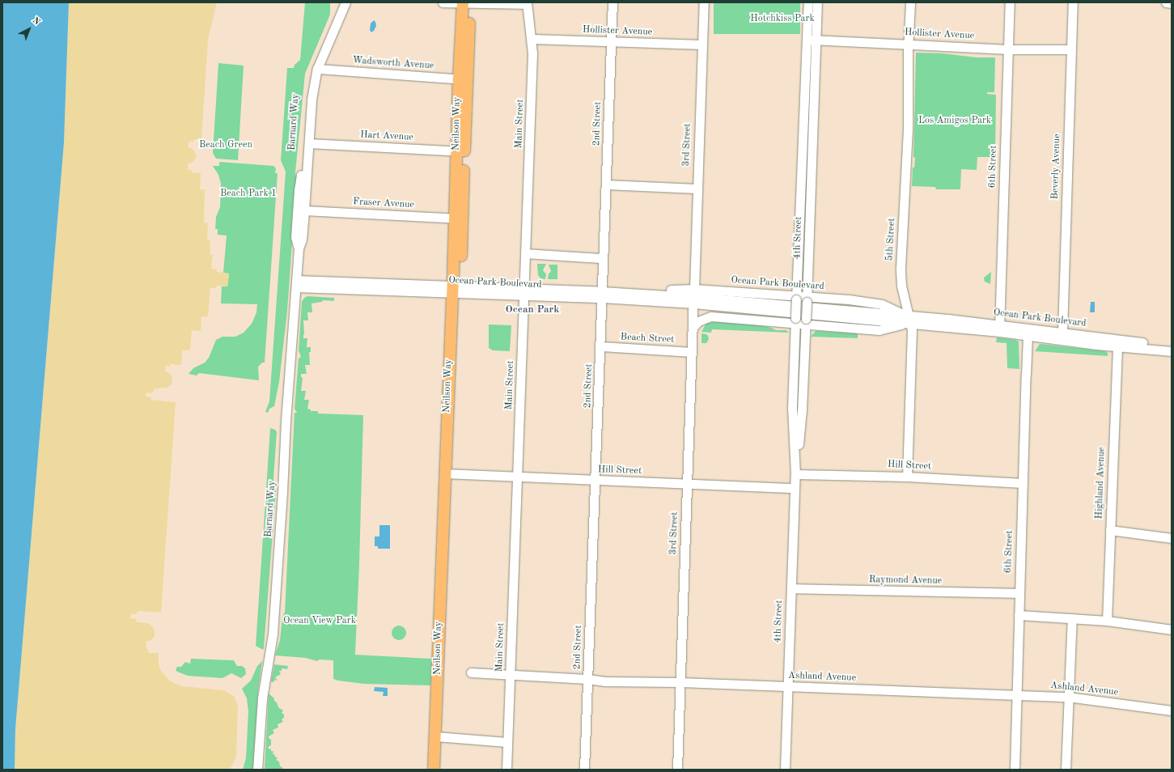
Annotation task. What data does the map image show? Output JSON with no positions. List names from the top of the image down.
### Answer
{
  "streets": {
    "main road": ["Neilson Way"],
    "street": [
      "Hollister Avenue",
      "Wadsworth Avenue",
      "Barnard Way",
      "Main Street",
      "2nd Street",
      "Hart Avenue",
      "3rd Street",
      "6th Street",
      "Beverly Avenue",
      "Fraser Avenue",
      "4th Street",
      "5th Street",
      "Ocean Park Boulevard",
      "Beach Street",
      "Hill Street",
      "Highland Avenue",
      "Raymond Avenue",
      "Ashland Avenue"
    ]
  },
  "crossings": [
    ["Hollister Avenue", "Main Street"],
    ["Hollister Avenue", "2nd Street"],
    ["Hollister Avenue", "3rd Street"],
    ["Hollister Avenue", "6th Street"],
    ["Hollister Avenue", "Beverly Avenue"],
    ["Hollister Avenue", "4th Street"],
    ["Hollister Avenue", "5th Street"],
    ["Wadsworth Avenue", "Barnard Way"],
    ["Wadsworth Avenue", "Neilson Way"],
    ["Barnard Way", "Hart Avenue"],
    ["Barnard Way", "Fraser Avenue"],
    ["Barnard Way", "Ocean Park Boulevard"],
    ["Neilson Way", "Hart Avenue"],
    ["Neilson Way", "Fraser Avenue"],
    ["Neilson Way", "Ocean Park Boulevard"],
    ["Neilson Way", "Hill Street"],
    ["Main Street", "Ocean Park Boulevard"],
    ["Main Street", "Hill Street"],
    ["Main Street", "Ashland Avenue"],
    ["2nd Street", "Ocean Park Boulevard"],
    ["2nd Street", "Beach Street"],
    ["2nd Street", "Hill Street"],
    ["2nd Street", "Ashland Avenue"],
    ["3rd Street", "Ocean Park Boulevard"],
    ["3rd Street", "Beach Street"],
    ["3rd Street", "Hill Street"],
    ["3rd Street", "Ashland Avenue"],
    ["6th Street", "Ocean Park Boulevard"],
    ["6th Street", "Hill Street"],
    ["6th Street", "Raymond Avenue"],
    ["6th Street", "Ashland Avenue"],
    ["Beverly Avenue", "Ocean Park Boulevard"],
    ["4th Street", "Ocean Park Boulevard"],
    ["4th Street", "Hill Street"],
    ["4th Street", "Raymond Avenue"],
    ["4th Street", "Ashland Avenue"],
    ["5th Street", "Ocean Park Boulevard"],
    ["5th Street", "Hill Street"],
    ["Ocean Park Boulevard", "Highland Avenue"]
  ],
  "districts": ["Ocean Park"],
  "parks": [
    "Hotchkiss Park",
    "Los Amigos Park",
    "Beach Green",
    "Beach Park 1",
    "Ocean View Park"
  ],
  "north": "top right"
}
